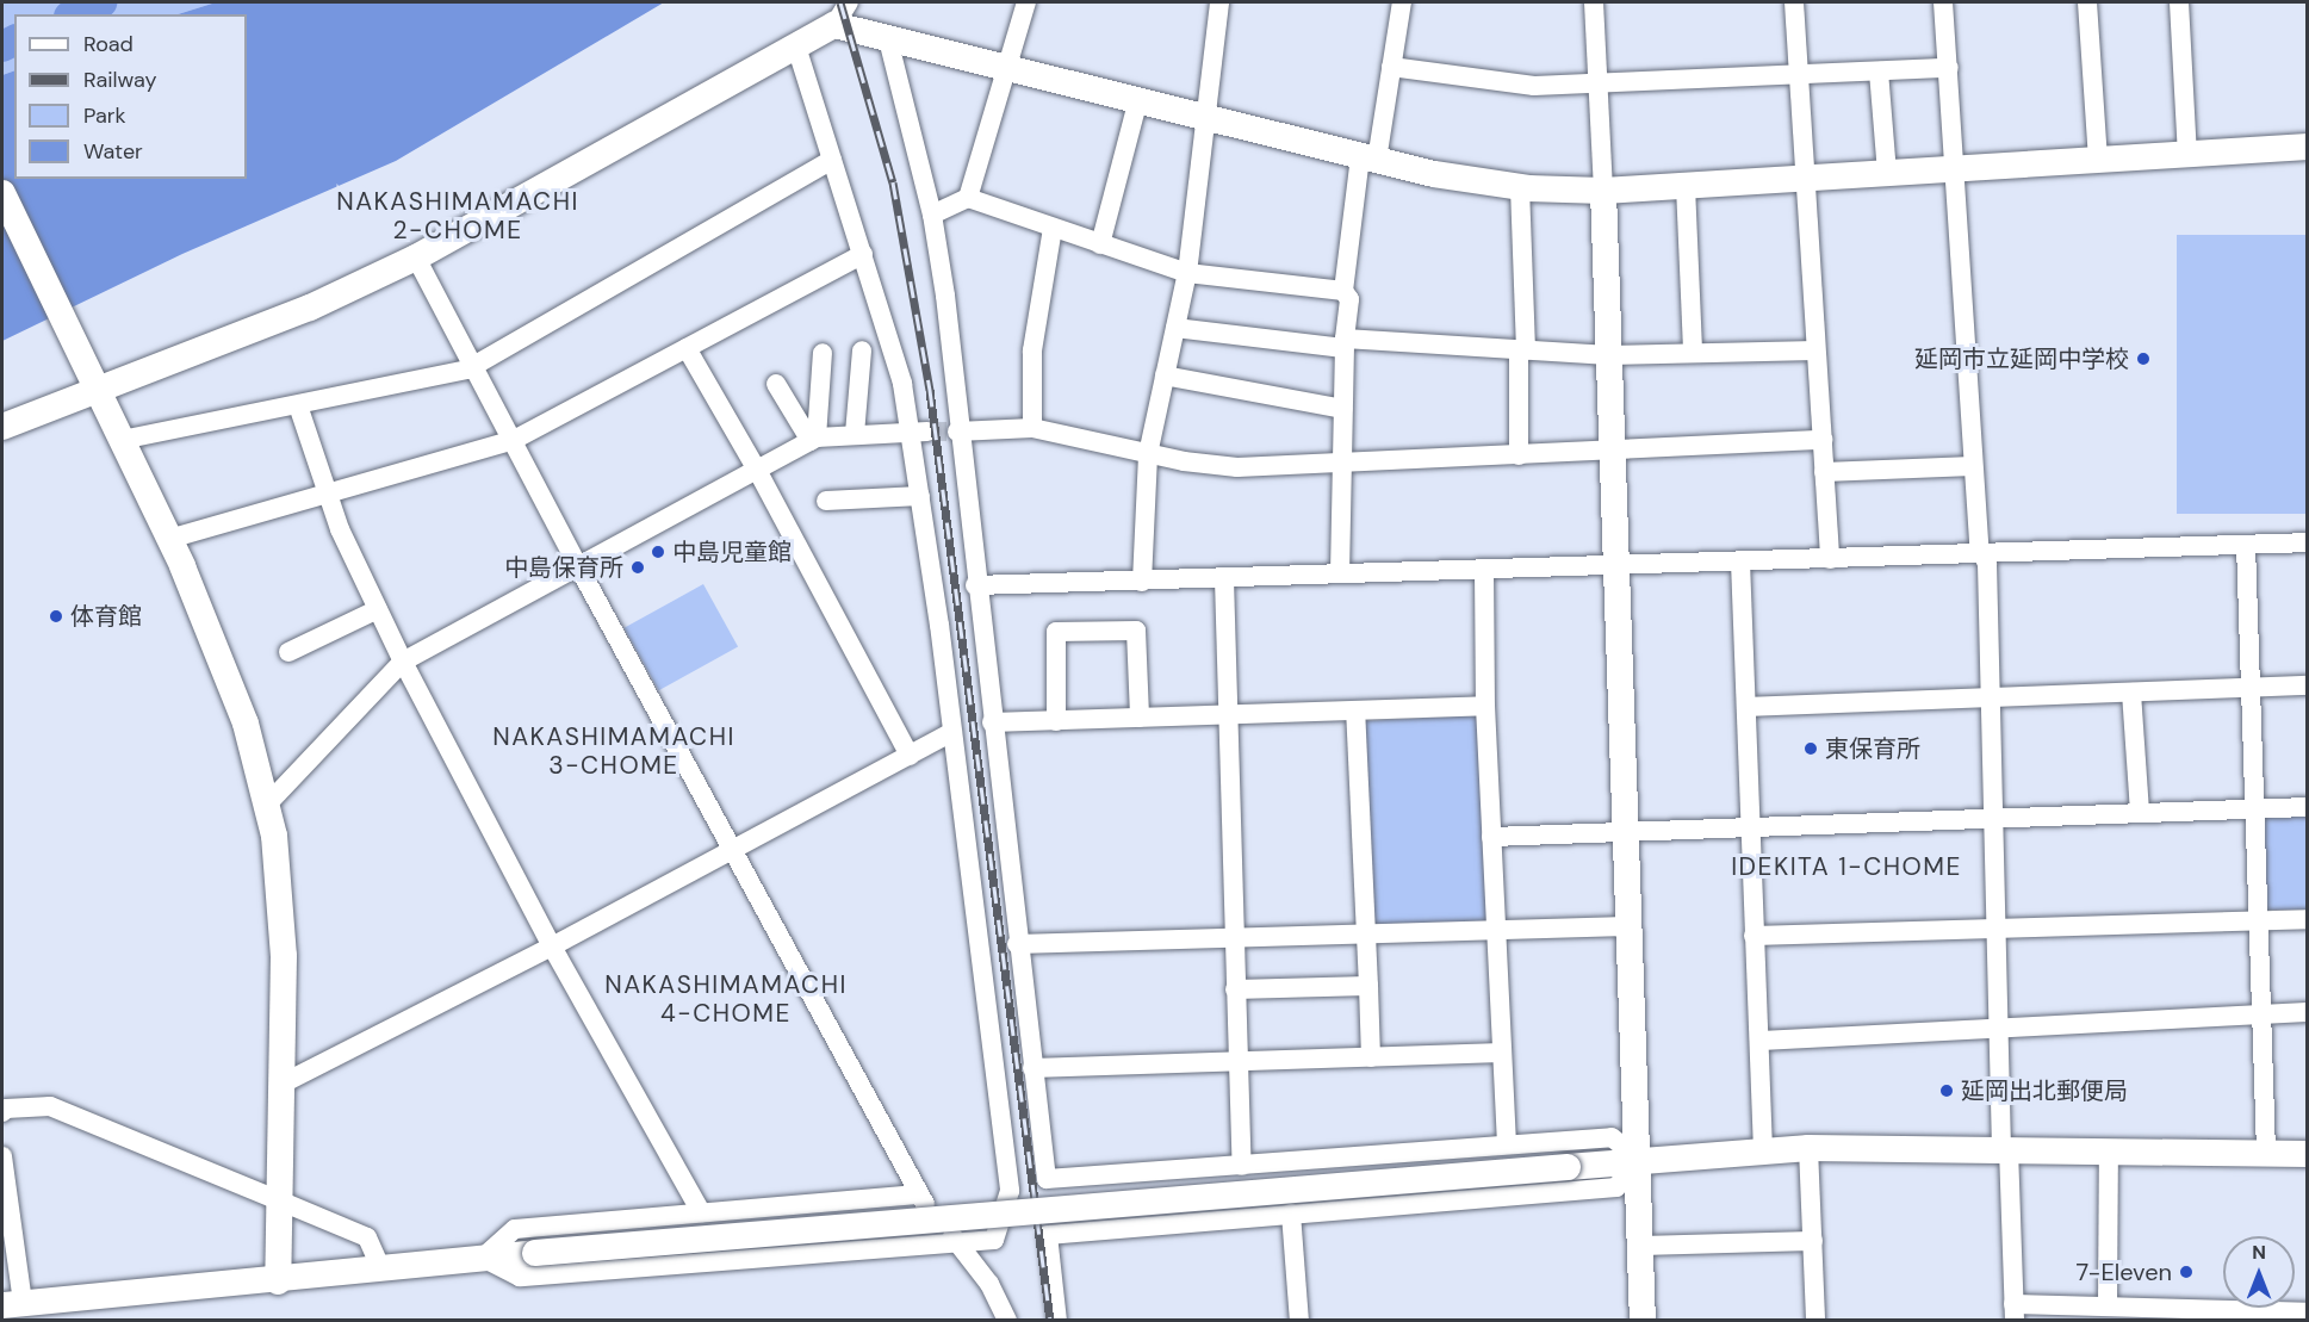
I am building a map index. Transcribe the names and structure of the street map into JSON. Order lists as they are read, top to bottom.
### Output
{
  "districts": [
    "NAKASHIMAMACHI 2-CHOME",
    "NAKASHIMAMACHI 3-CHOME",
    "IDEKITA 1-CHOME",
    "NAKASHIMAMACHI 4-CHOME"
  ],
  "places": [
    "延岡市立延岡中学校",
    "中島児童館",
    "中島保育所",
    "体育館",
    "東保育所",
    "延岡出北郵便局",
    "7-Eleven"
  ],
  "legend": [
    "Road",
    "Railway",
    "Park",
    "Water"
  ],
  "north": "top"
}
